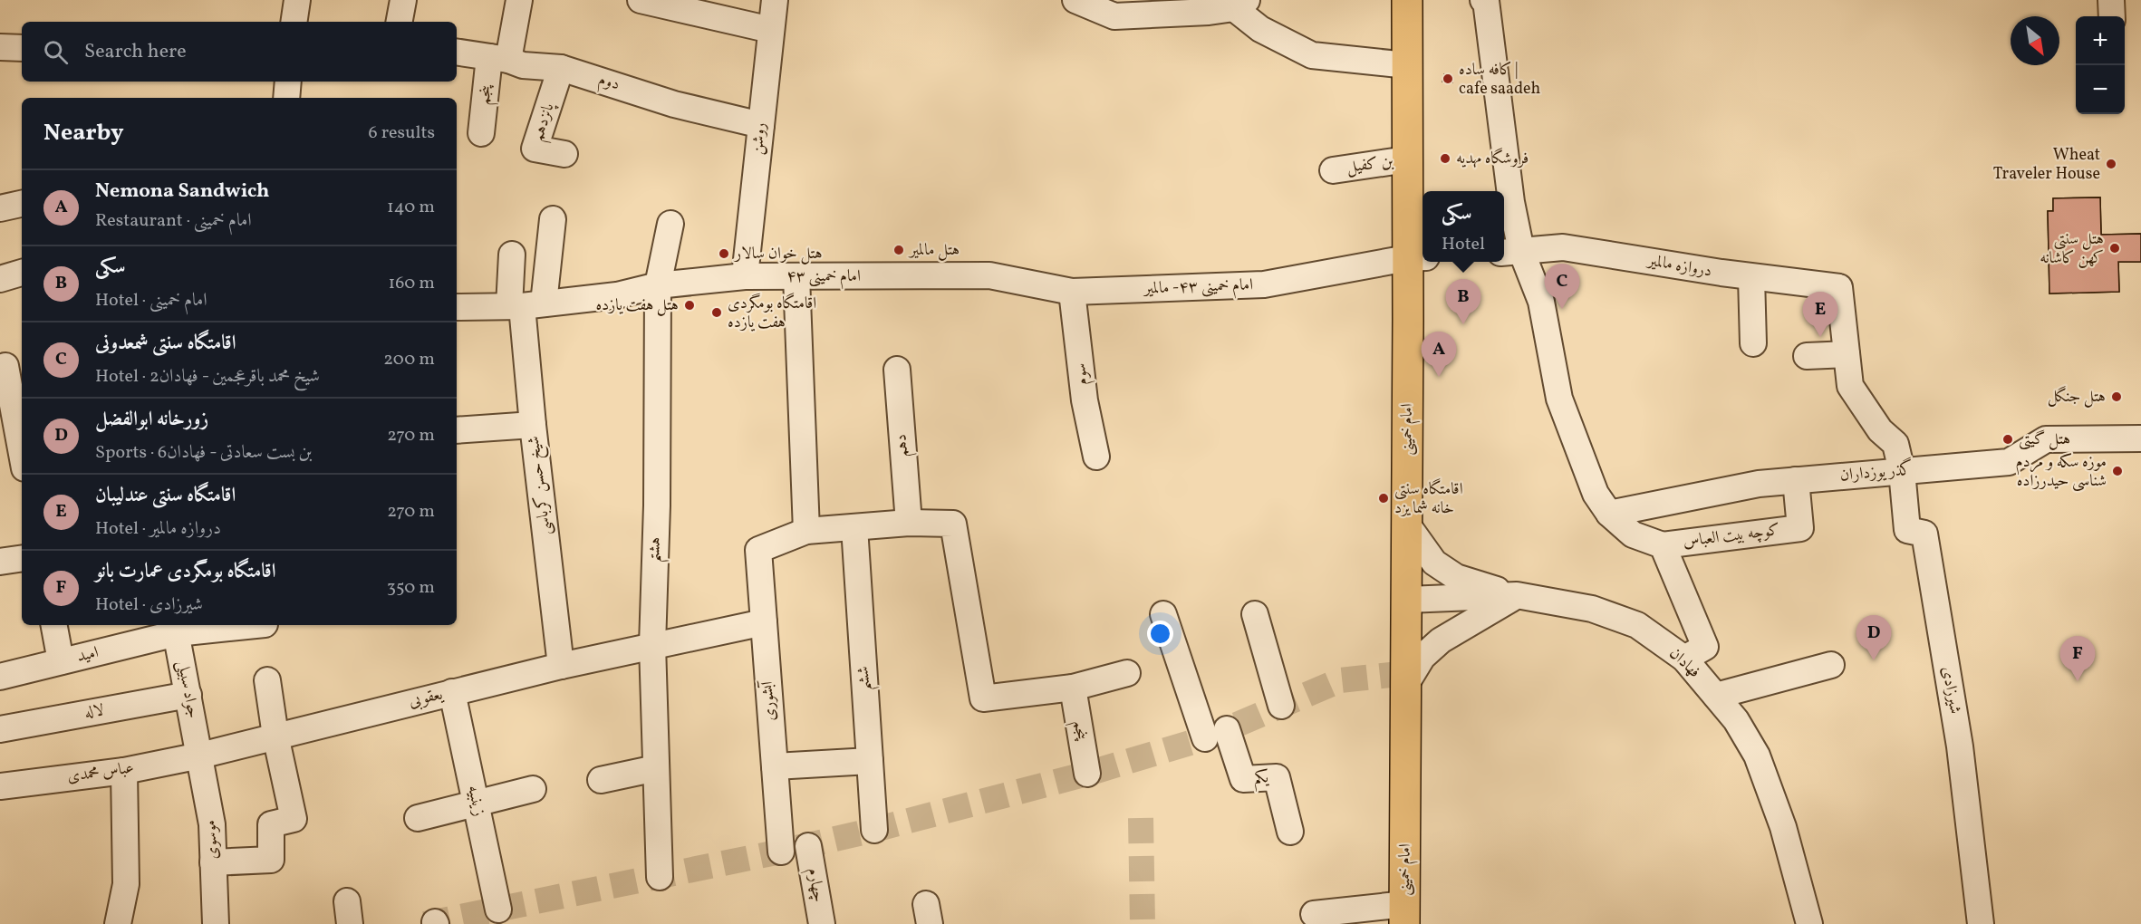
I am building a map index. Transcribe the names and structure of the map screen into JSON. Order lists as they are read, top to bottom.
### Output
{
  "streets": {
    "main road": ["امام خمینی"],
    "street": [
      "دوم",
      "پنجم",
      "پانزدهم",
      "روشن",
      "بن کفیل",
      "دروازه مالمیر",
      "امام خمینی ۴۳",
      "امام خمینی ۴۳- مالمیر",
      "سوم",
      "دهم",
      "گذر يوزداران",
      "شیخ حسن کرباسی",
      "کوچه بيت العباس",
      "هشتم",
      "امید",
      "فهادان",
      "ششم",
      "جواد سبیلی",
      "شیرزادی",
      "یعقوبی",
      "آبشوری",
      "لاله",
      "عباس محمدی",
      "یکم",
      "زینبیه",
      "موسوی",
      "چهارم"
    ]
  },
  "crossings": [
    ["دوم", "پنجم"],
    ["دوم", "پانزدهم"],
    ["دوم", "روشن"],
    ["روشن", "امام خمینی ۴۳"],
    ["بن کفیل", "امام خمینی"],
    ["امام خمینی ۴۳", "امام خمینی ۴۳- مالمیر"],
    ["امام خمینی ۴۳", "شیخ حسن کرباسی"],
    ["امام خمینی ۴۳", "هشتم"],
    ["امام خمینی ۴۳- مالمیر", "سوم"],
    ["امام خمینی ۴۳- مالمیر", "امام خمینی"],
    ["امام خمینی", "فهادان"],
    ["گذر يوزداران", "کوچه بيت العباس"],
    ["گذر يوزداران", "شیرزادی"],
    ["شیخ حسن کرباسی", "یعقوبی"],
    ["هشتم", "یعقوبی"],
    ["امید", "جواد سبیلی"],
    ["جواد سبیلی", "یعقوبی"],
    ["جواد سبیلی", "لاله"],
    ["جواد سبیلی", "عباس محمدی"],
    ["جواد سبیلی", "موسوی"],
    ["یعقوبی", "آبشوری"],
    ["یعقوبی", "عباس محمدی"],
    ["یعقوبی", "زینبیه"],
    ["یعقوبی", "موسوی"],
    ["عباس محمدی", "موسوی"]
  ],
  "places": [
    "کافه ساده | cafe saadeh",
    "فروشگاه مهدیه",
    "Wheat Traveler House",
    "هتل سنتی کهن کاشانه",
    "هتل مالمير",
    "هتل خوان سالار",
    "هتل هفت یازده",
    "اقامتگاه بومگردی هفت یازده",
    "هتل جنگل",
    "هتل گیتی",
    "موزه سکه و مردم شناسی حیدرزاده",
    "اقامتگاه سنتی خانه شما یزد"
  ],
  "north": "bottom right",
  "page": {
    "map_buttons": ["+", "−"],
    "search": "Search here",
    "heading": ["Nearby", "6 results"],
    "list": [
      {
        "mark": "A",
        "name": "Nemona Sandwich",
        "note": "Restaurant · امام خمینی",
        "value": "140 m"
      },
      {
        "mark": "B",
        "name": "سکی",
        "note": "Hotel · امام خمینی",
        "value": "160 m"
      },
      {
        "mark": "C",
        "name": "اقامتگاه سنتی شمعدونی",
        "note": "Hotel · شیخ محمد باقرعجمین - فهادان2",
        "value": "200 m"
      },
      {
        "mark": "D",
        "name": "زورخانه ابوالفضل",
        "note": "Sports · بن بست سعادتی - فهادان6",
        "value": "270 m"
      },
      {
        "mark": "E",
        "name": "اقامتگاه سنتی عندلیبان",
        "note": "Hotel · دروازه مالمیر",
        "value": "270 m"
      },
      {
        "mark": "F",
        "name": "اقامتگاه بومگردی عمارت بانو",
        "note": "Hotel · شیرزادی",
        "value": "350 m"
      }
    ],
    "popup": ["سکی", "Hotel"],
    "pins": [
      "C",
      "B",
      "E",
      "A",
      "D",
      "F"
    ]
  }
}
